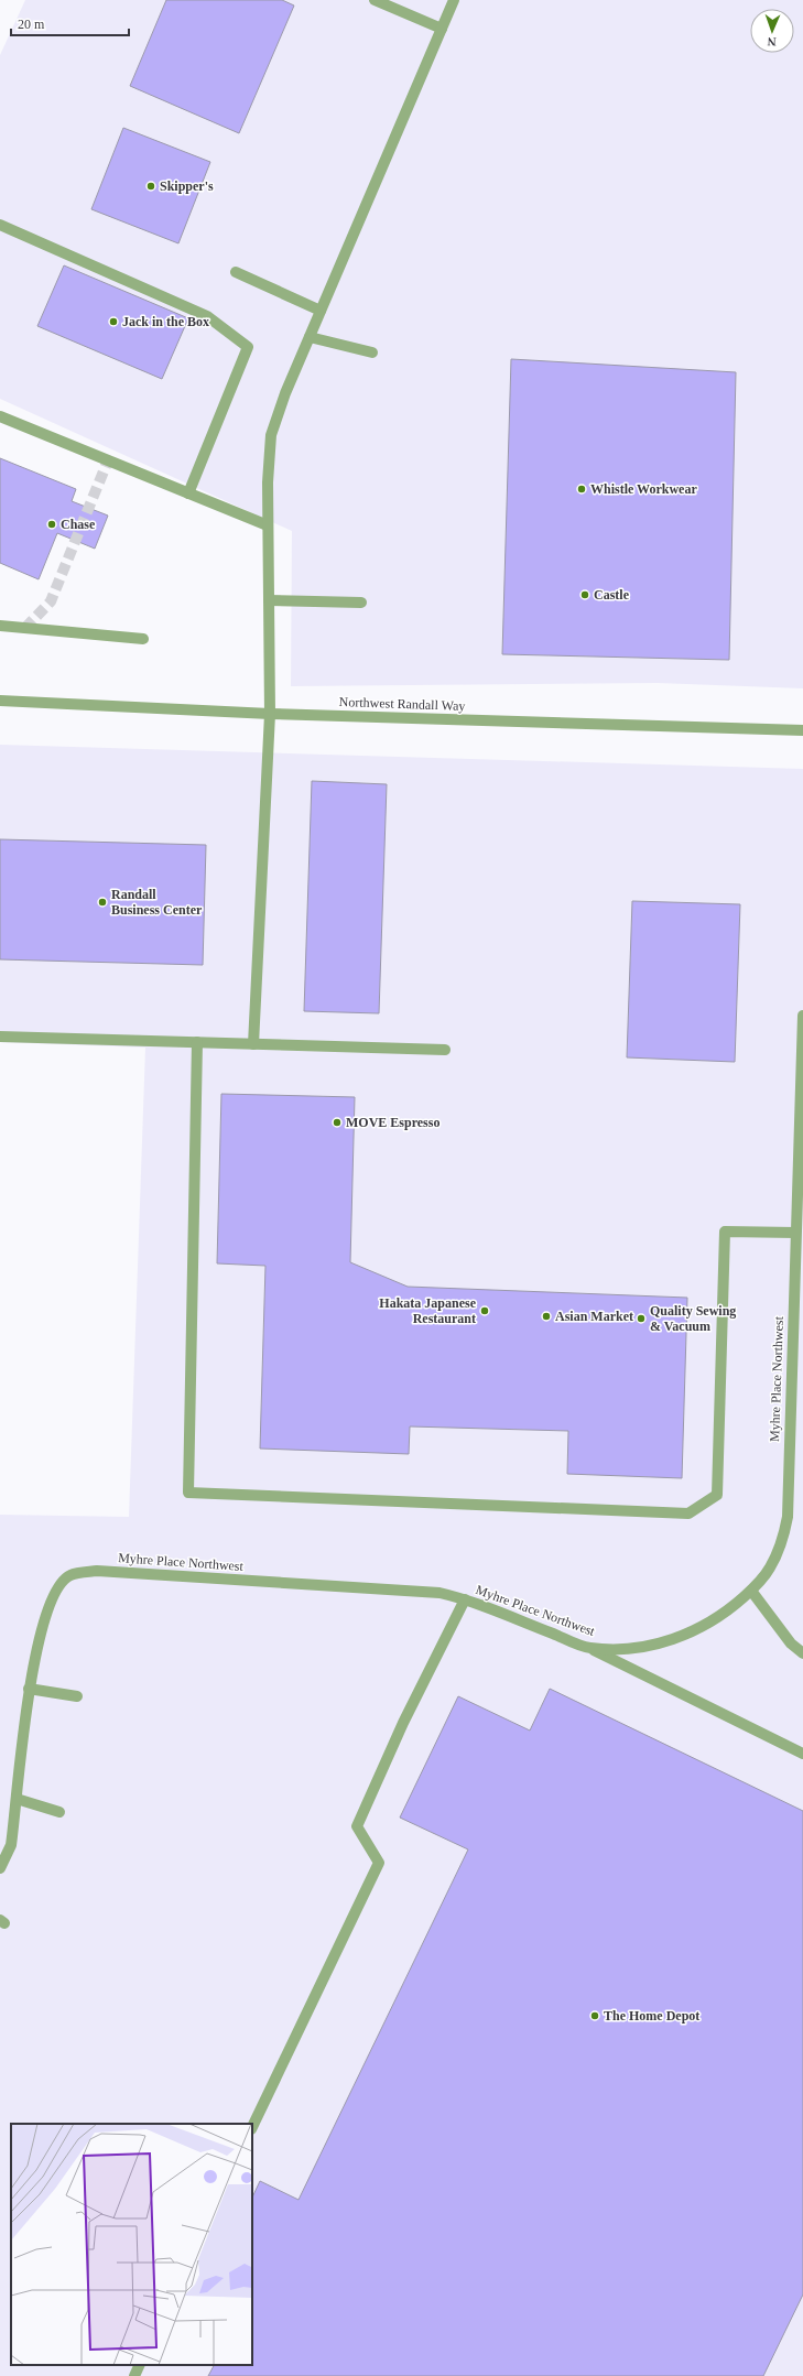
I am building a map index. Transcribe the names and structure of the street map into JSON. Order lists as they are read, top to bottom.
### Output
{
  "streets": {
    "street": ["Northwest Randall Way", "Myhre Place Northwest"]
  },
  "places": [
    "Skipper's",
    "Jack in the Box",
    "Whistle Workwear",
    "Chase",
    "Castle",
    "Randall Business Center",
    "MOVE Espresso",
    "Hakata Japanese Restaurant",
    "Asian Market",
    "Quality Sewing & Vacuum",
    "The Home Depot"
  ],
  "scale_bar": "20 m",
  "north": "bottom"
}
